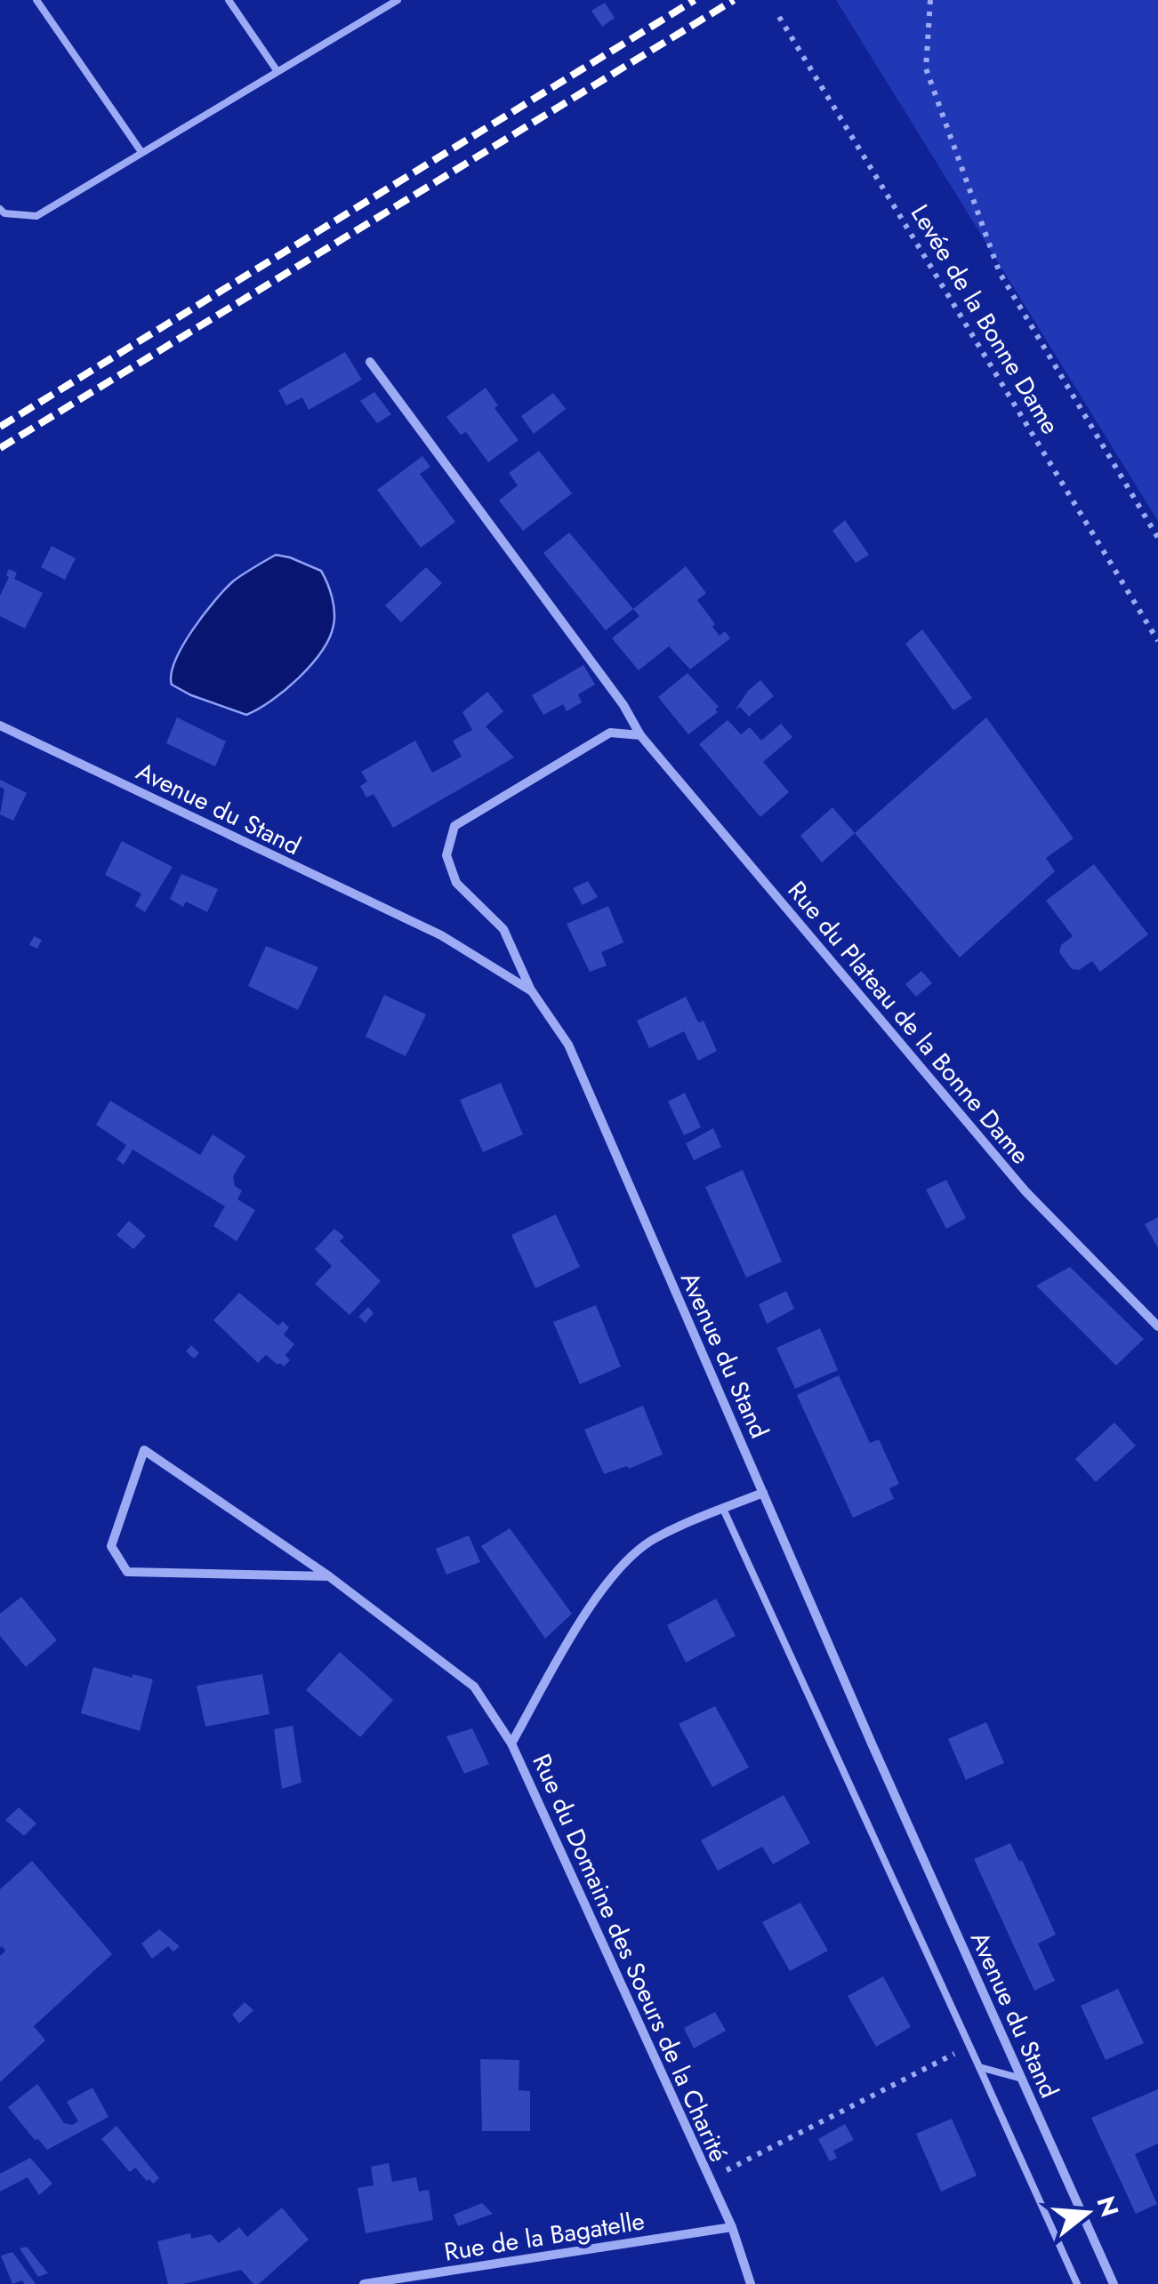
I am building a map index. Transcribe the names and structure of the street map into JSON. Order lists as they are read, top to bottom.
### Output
{
  "streets": {
    "street": [
      "Avenue du Stand",
      "Rue du Plateau de la Bonne Dame",
      "Rue du Domaine des Soeurs de la Charité",
      "Rue de la Bagatelle"
    ],
    "path": ["Levée de la Bonne Dame"]
  },
  "crossings": [
    ["Avenue du Stand", "Rue du Domaine des Soeurs de la Charité"],
    ["Rue du Domaine des Soeurs de la Charité", "Rue de la Bagatelle"]
  ],
  "north": "right"
}
